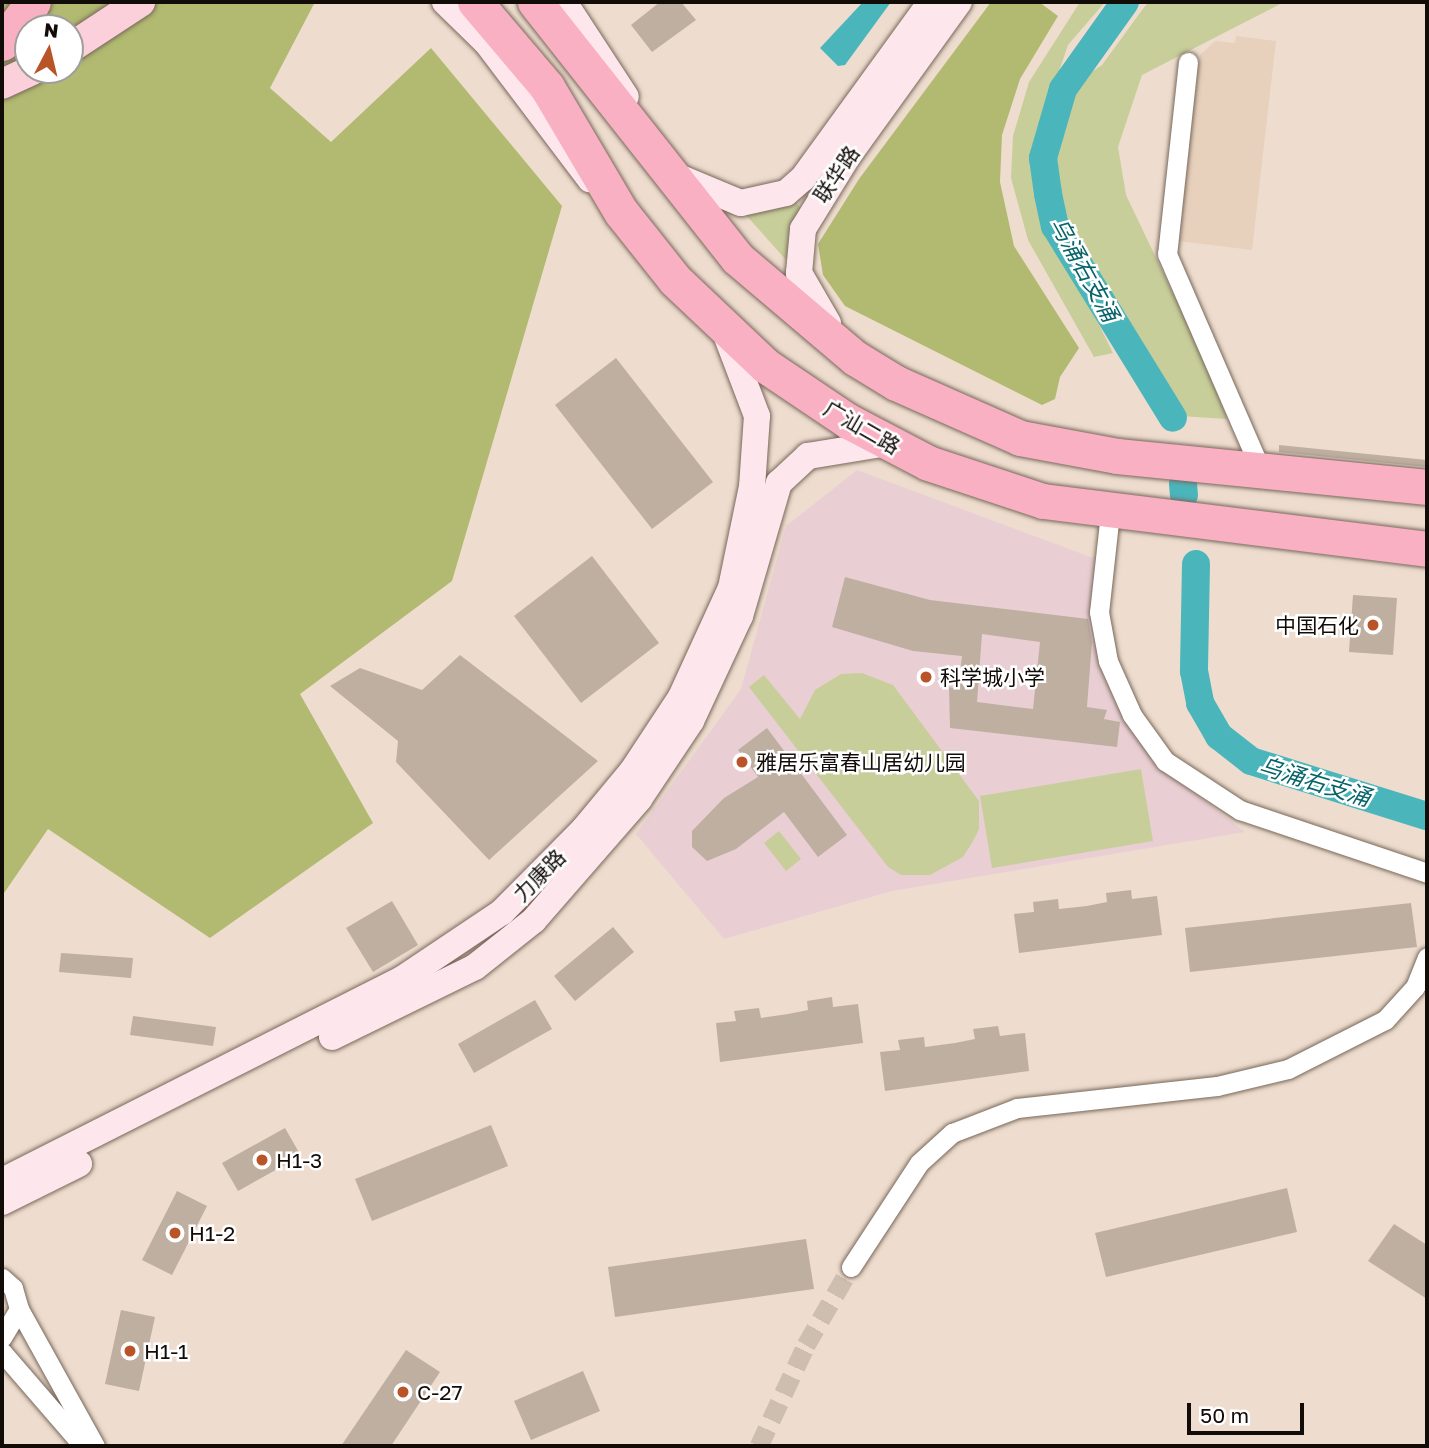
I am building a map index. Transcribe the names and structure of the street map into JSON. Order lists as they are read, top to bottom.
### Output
{
  "streets": {
    "highway": ["广汕二路"],
    "street": ["联华路", "力康路"]
  },
  "crossings": [
    ["广汕二路", "力康路"]
  ],
  "water": ["乌涌右支涌"],
  "places": [
    "中国石化",
    "科学城小学",
    "雅居乐富春山居幼儿园",
    "H1-3",
    "H1-2",
    "H1-1",
    "C-27"
  ],
  "scale_bar": "50 m",
  "north": "top"
}
